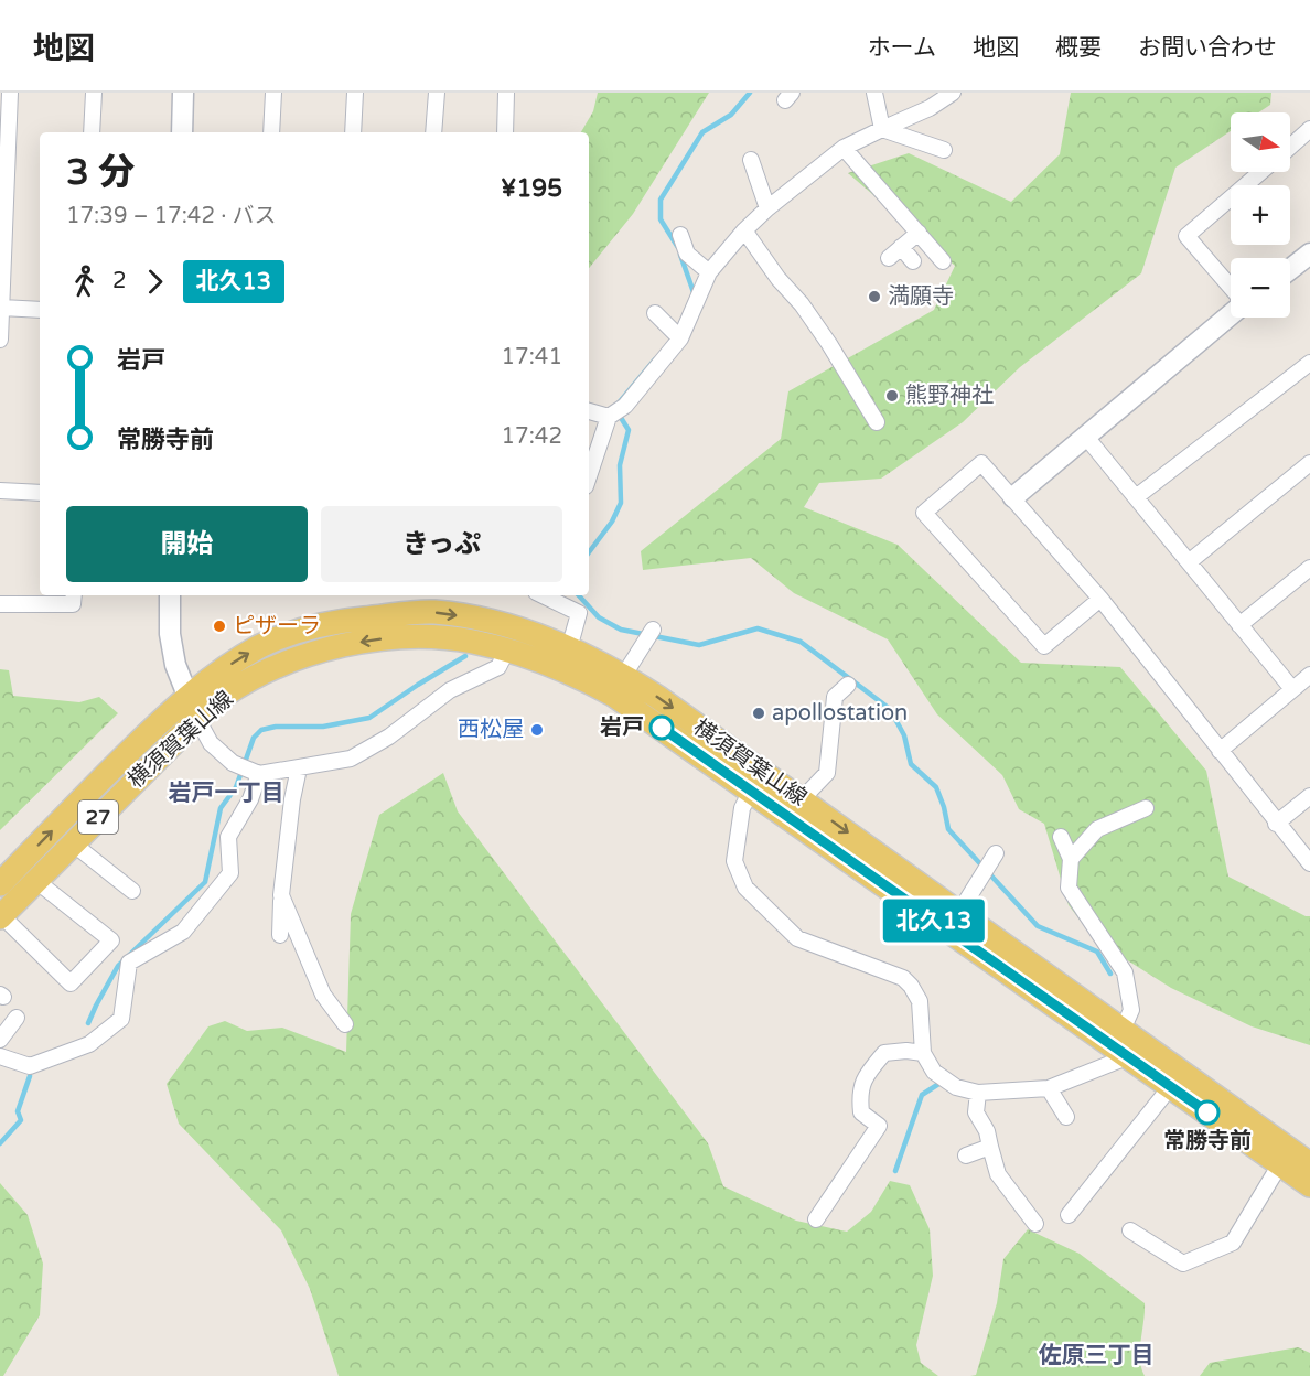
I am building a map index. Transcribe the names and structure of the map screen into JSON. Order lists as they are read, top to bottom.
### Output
{
  "streets": {
    "main road": ["横須賀葉山線", "27"]
  },
  "districts": ["岩戸一丁目", "佐原三丁目"],
  "places": [
    "満願寺",
    "熊野神社",
    "ピザーラ",
    "apollostation",
    "岩戸",
    "西松屋",
    "常勝寺前"
  ],
  "lines": ["bus line 北久13"],
  "north": "right",
  "page": {
    "header": "地図",
    "nav": [
      "ホーム",
      "地図",
      "概要",
      "お問い合わせ"
    ],
    "on_map": "北久13",
    "map_buttons": ["+", "−"],
    "heading": ["3 分", "17:39 – 17:42 · バス", "¥195"],
    "legs": ["2", "北久13"],
    "list": [
      {
        "name": "岩戸",
        "value": "17:41"
      },
      {
        "name": "常勝寺前",
        "value": "17:42"
      }
    ],
    "buttons": ["開始", "きっぷ"]
  }
}
